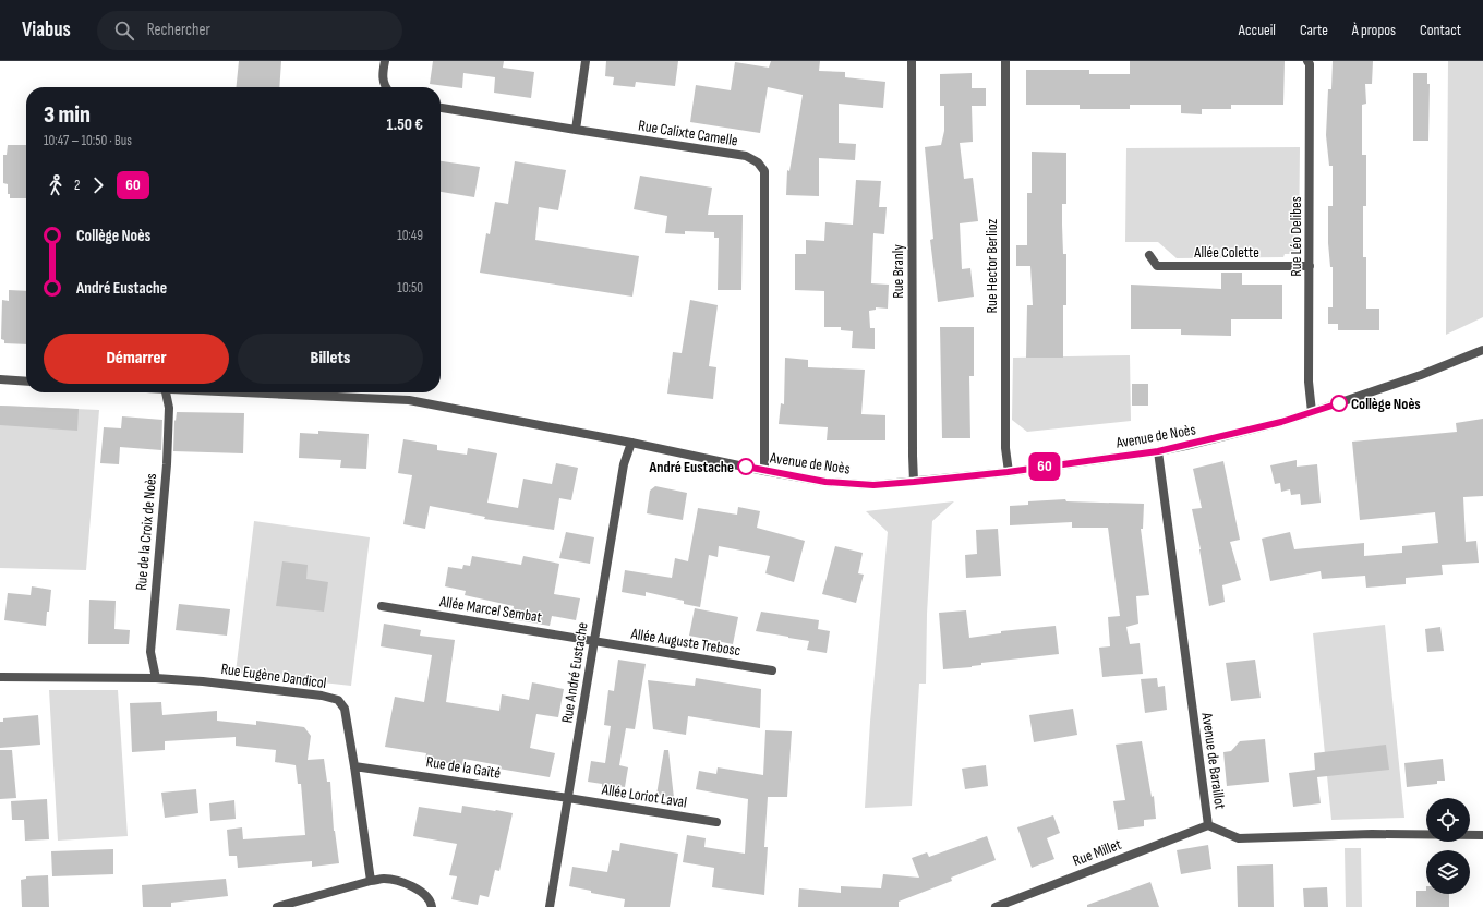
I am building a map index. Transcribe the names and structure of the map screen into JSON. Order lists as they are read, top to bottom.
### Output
{
  "streets": {
    "street": [
      "Rue Calixte Camelle",
      "Rue Léo Delibes",
      "Allée Colette",
      "Rue Hector Berlioz",
      "Rue Branly",
      "Avenue de Noès",
      "Rue de la Croix de Noès",
      "Allée Marcel Sembat",
      "Allée Auguste Trebosc",
      "Rue André Eustache",
      "Rue Eugène Dandicol",
      "Avenue de Baraillot",
      "Rue de la Gaîté",
      "Allée Loriot Laval",
      "Rue Millet"
    ]
  },
  "crossings": [
    ["Rue Calixte Camelle", "Avenue de Noès"],
    ["Rue Léo Delibes", "Allée Colette"],
    ["Rue Léo Delibes", "Avenue de Noès"],
    ["Rue Hector Berlioz", "Avenue de Noès"],
    ["Rue Branly", "Avenue de Noès"],
    ["Avenue de Noès", "Rue André Eustache"],
    ["Avenue de Noès", "Avenue de Baraillot"],
    ["Rue de la Croix de Noès", "Rue Eugène Dandicol"],
    ["Allée Marcel Sembat", "Allée Auguste Trebosc"],
    ["Allée Marcel Sembat", "Rue André Eustache"],
    ["Allée Auguste Trebosc", "Rue André Eustache"],
    ["Rue André Eustache", "Rue de la Gaîté"],
    ["Rue André Eustache", "Allée Loriot Laval"],
    ["Rue Eugène Dandicol", "Rue de la Gaîté"],
    ["Avenue de Baraillot", "Rue Millet"],
    ["Rue de la Gaîté", "Allée Loriot Laval"]
  ],
  "places": ["Collège Noès", "André Eustache"],
  "lines": ["bus line 60"],
  "page": {
    "header": "Viabus",
    "search": "Rechercher",
    "nav": [
      "Accueil",
      "Carte",
      "À propos",
      "Contact"
    ],
    "on_map": "60",
    "heading": ["3 min", "10:47 – 10:50 · Bus", "1.50 €"],
    "legs": ["2", "60"],
    "list": [
      {
        "name": "Collège Noès",
        "value": "10:49"
      },
      {
        "name": "André Eustache",
        "value": "10:50"
      }
    ],
    "buttons": ["Démarrer", "Billets"]
  }
}
